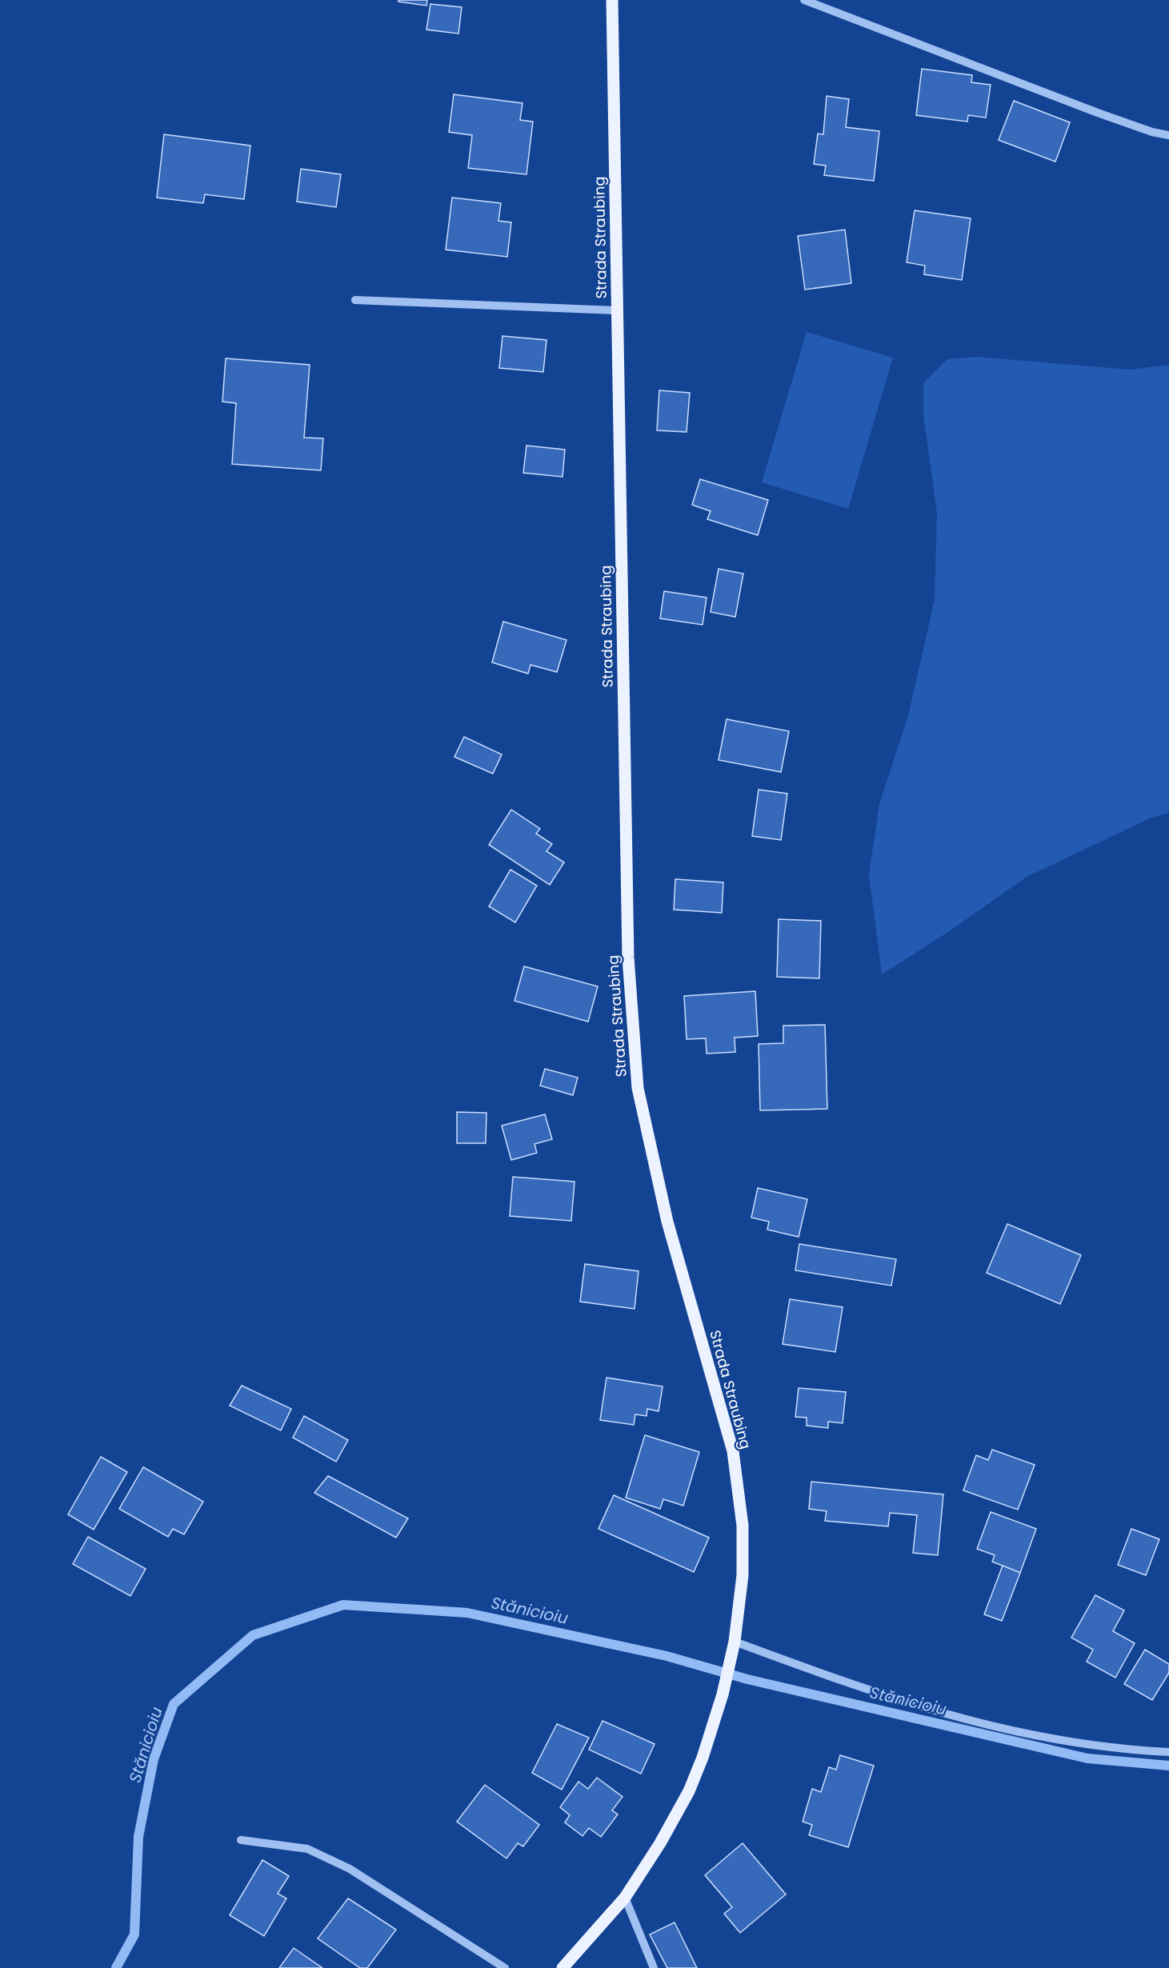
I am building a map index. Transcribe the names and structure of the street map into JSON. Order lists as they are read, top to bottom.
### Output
{
  "streets": {
    "main road": ["Strada Straubing"]
  },
  "water": ["Stănicioiu"]
}
